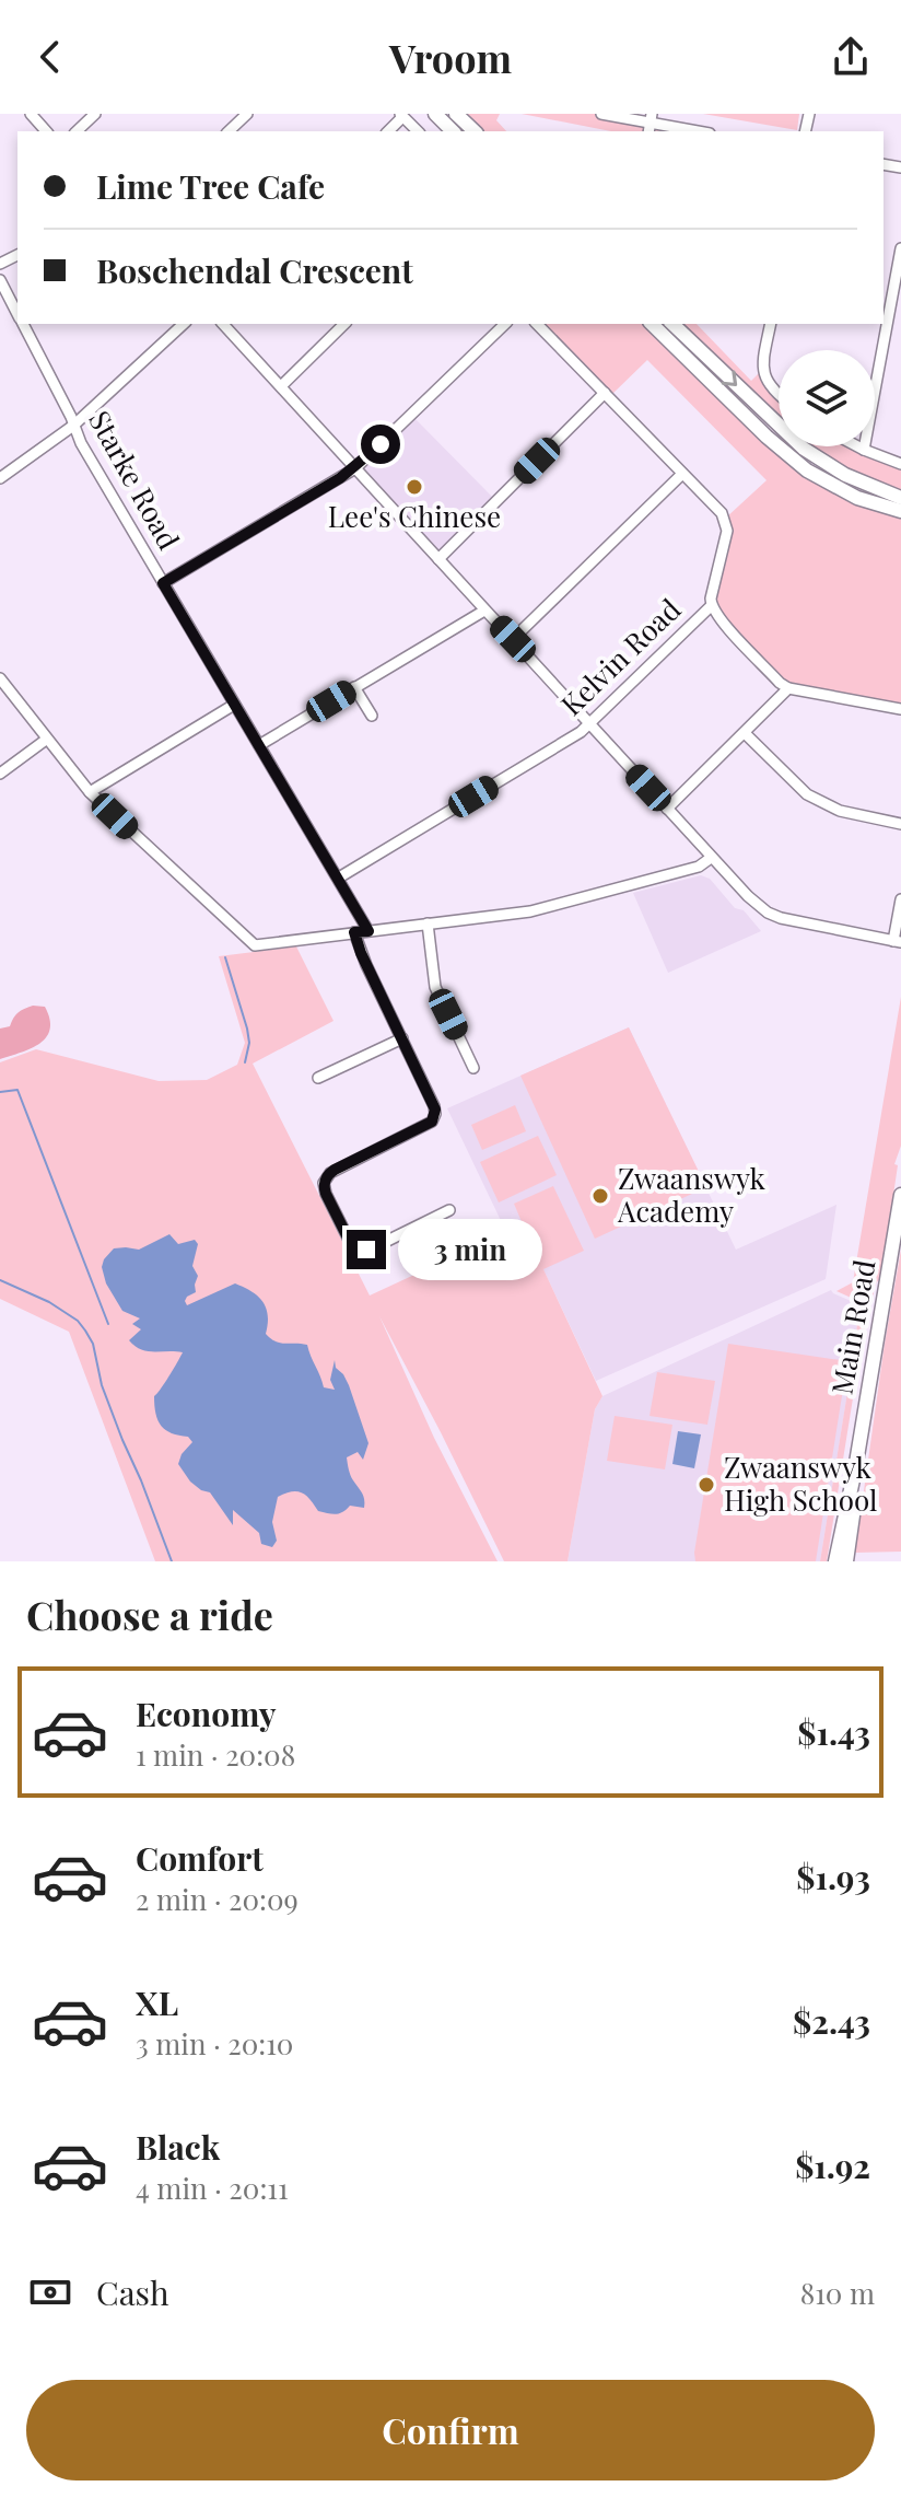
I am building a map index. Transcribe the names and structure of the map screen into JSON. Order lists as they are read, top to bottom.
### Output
{
  "streets": {
    "main road": ["Main Road"],
    "street": ["Starke Road", "Kelvin Road"]
  },
  "crossings": [
    ["Starke Road", "Kelvin Road"]
  ],
  "places": ["Lee's Chinese", "Zwaanswyk Academy", "Zwaanswyk High School"],
  "page": {
    "header": "Vroom",
    "banner": ["Lime Tree Cafe", "Boschendal Crescent"],
    "bubble": "3 min",
    "heading": "Choose a ride",
    "list": [
      {
        "name": "Economy",
        "note": "1 min · 20:08",
        "value": "$1.43"
      },
      {
        "name": "Comfort",
        "note": "2 min · 20:09",
        "value": "$1.93"
      },
      {
        "name": "XL",
        "note": "3 min · 20:10",
        "value": "$2.43"
      },
      {
        "name": "Black",
        "note": "4 min · 20:11",
        "value": "$1.92"
      }
    ],
    "pay": ["Cash", "810 m"],
    "buttons": "Confirm"
  }
}
